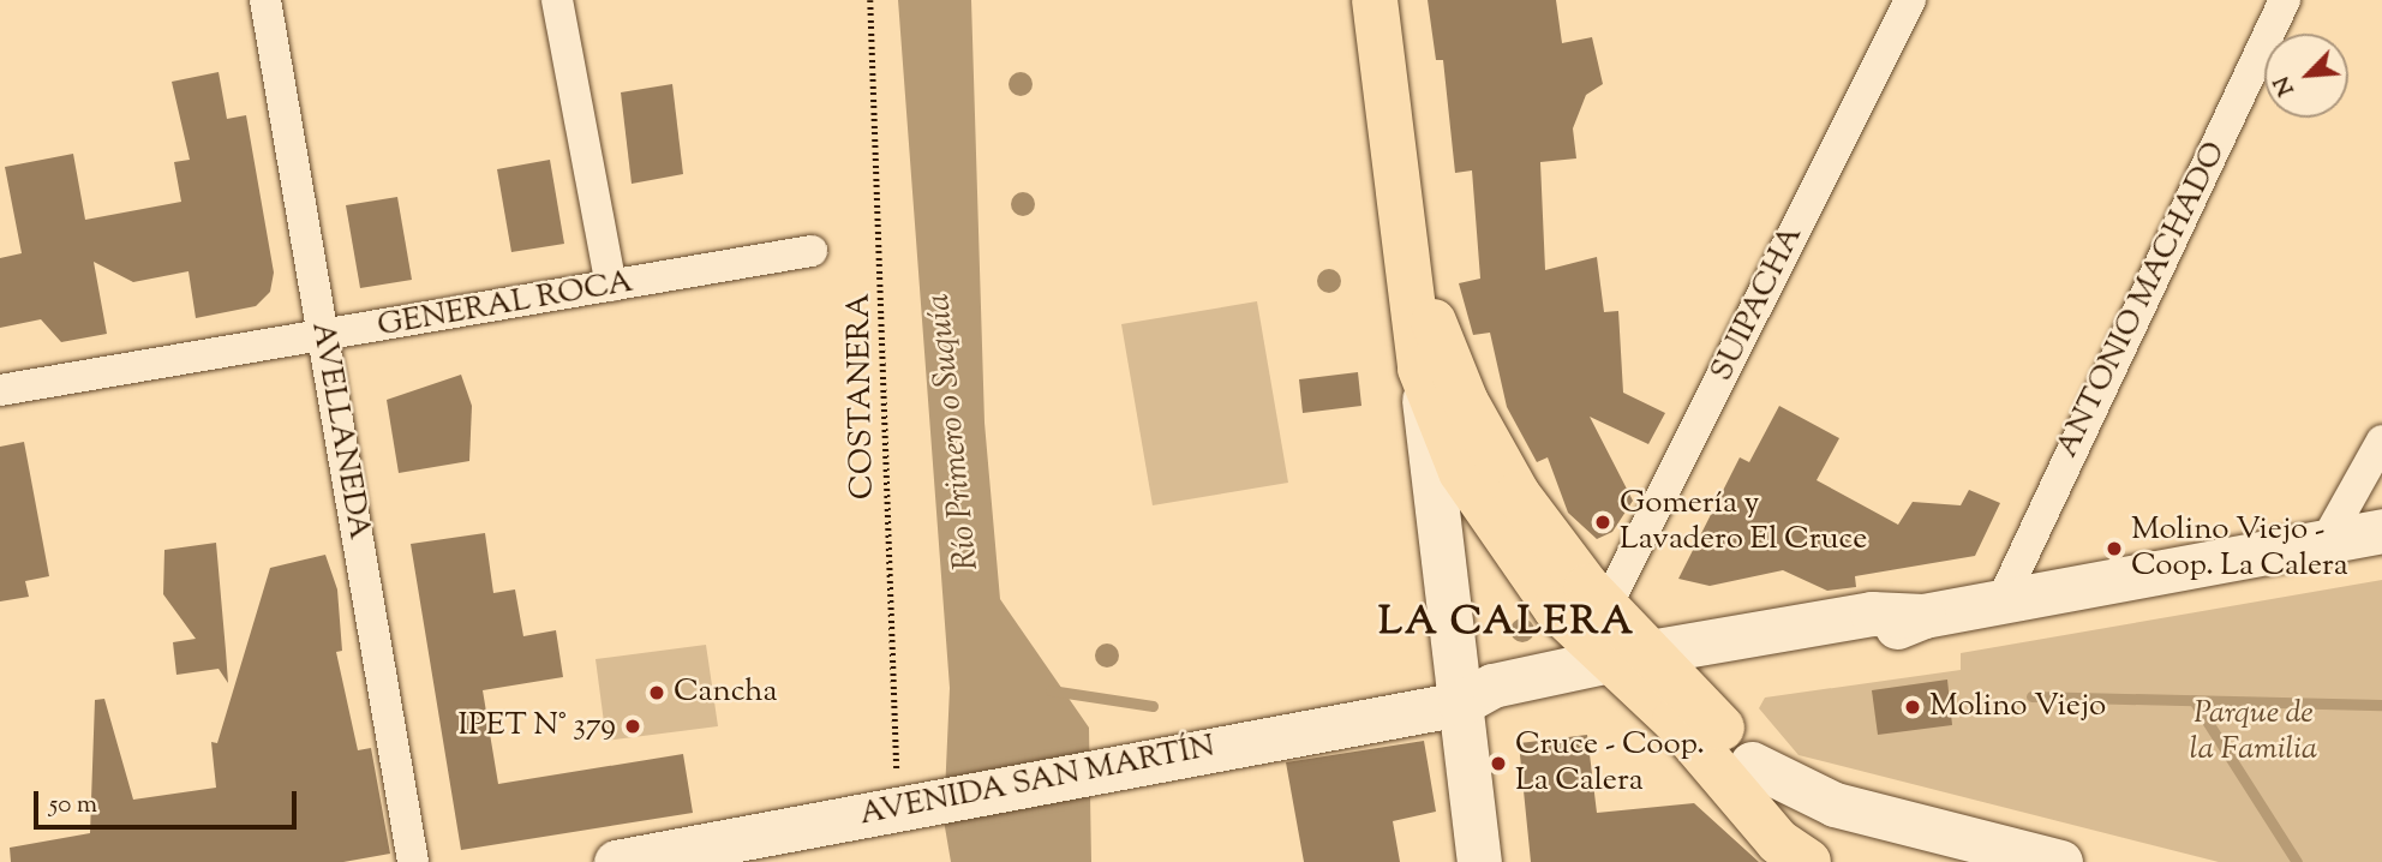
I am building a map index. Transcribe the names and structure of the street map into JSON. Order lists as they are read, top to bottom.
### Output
{
  "streets": {
    "street": [
      "ANTONIO MACHADO",
      "SUIPACHA",
      "GENERAL ROCA",
      "AVELLANEDA",
      "AVENIDA SAN MARTÍN"
    ],
    "path": ["COSTANERA"]
  },
  "crossings": [
    ["GENERAL ROCA", "AVELLANEDA"],
    ["COSTANERA", "AVENIDA SAN MARTÍN"]
  ],
  "districts": ["LA CALERA"],
  "water": ["Río Primero o Suquía"],
  "parks": ["Parque de la Familia"],
  "places": [
    "Gomería y Lavadero El Cruce",
    "Molino Viejo - Coop. La Calera",
    "Cancha",
    "Molino Viejo",
    "IPET N° 379",
    "Cruce - Coop. La Calera"
  ],
  "scale_bar": "50 m",
  "north": "bottom left"
}
